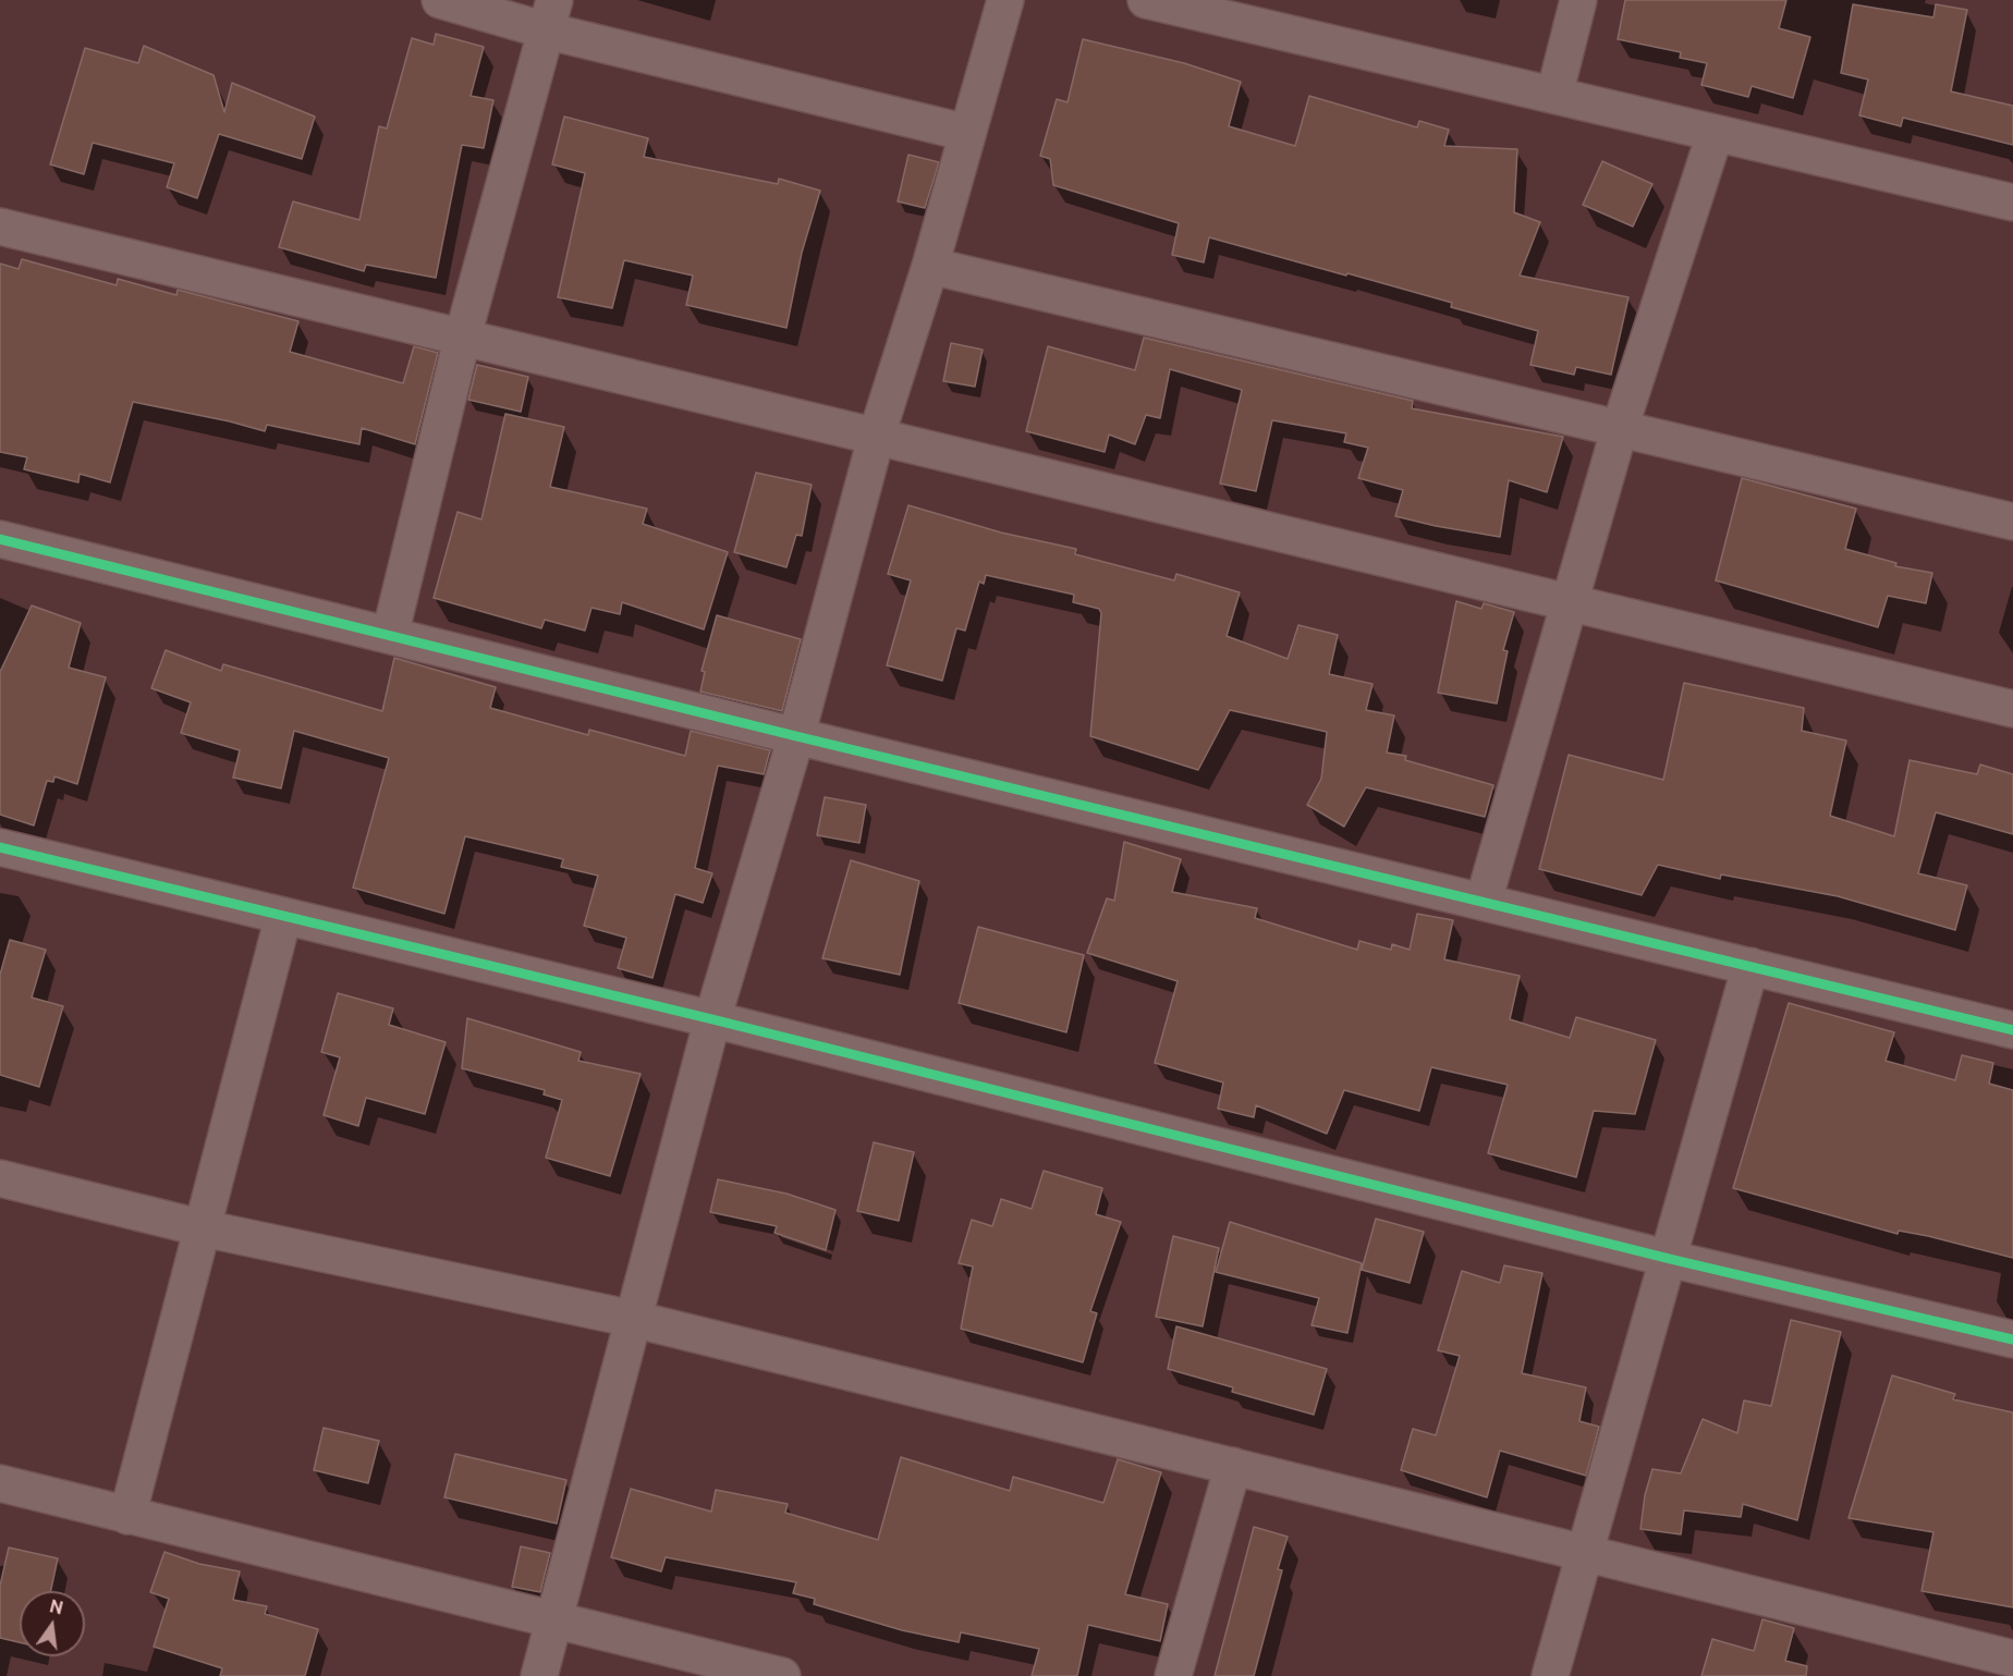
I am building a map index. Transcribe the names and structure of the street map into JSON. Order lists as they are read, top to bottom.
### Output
{
  "north": "top"
}
